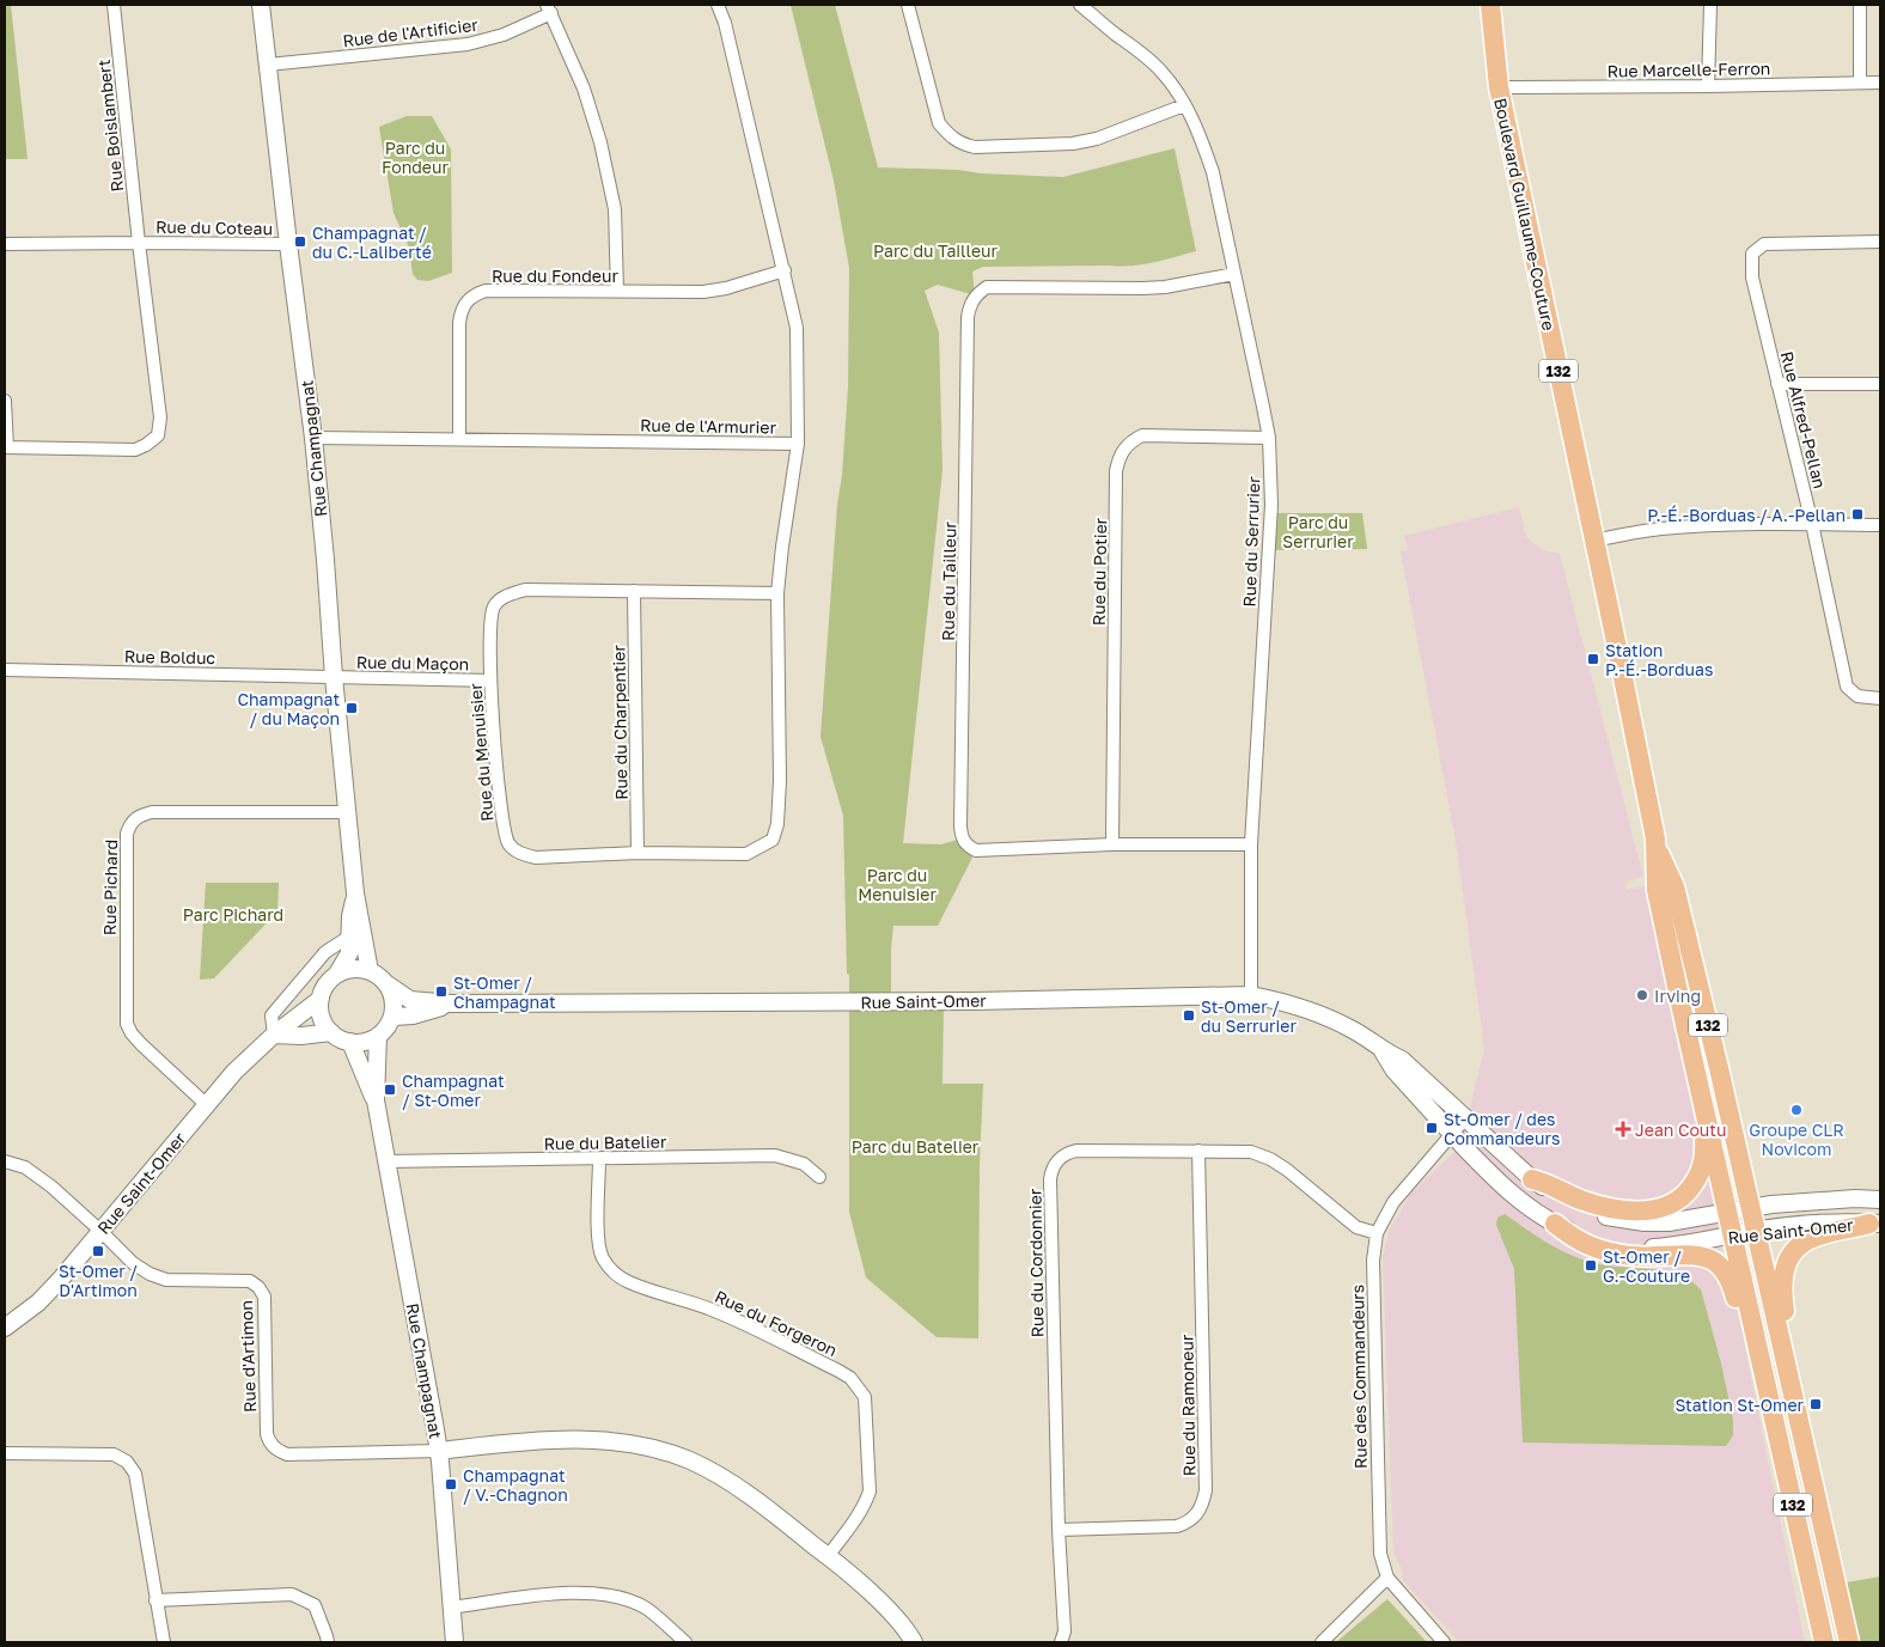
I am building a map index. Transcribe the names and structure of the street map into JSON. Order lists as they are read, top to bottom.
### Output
{
  "streets": {
    "main road": ["Boulevard Guillaume-Couture", "132"],
    "street": [
      "Rue de l'Artificier",
      "Rue Marcelle-Ferron",
      "Rue Boislambert",
      "Rue du Coteau",
      "Rue du Fondeur",
      "Rue Alfred-Pellan",
      "Rue de l'Armurier",
      "Rue Champagnat",
      "Rue du Serrurier",
      "Rue du Potier",
      "Rue du Tailleur",
      "Rue Bolduc",
      "Rue du Maçon",
      "Rue du Charpentier",
      "Rue du Menuisier",
      "Rue Pichard",
      "Rue Saint-Omer",
      "Rue du Batelier",
      "Rue du Cordonnier",
      "Rue du Forgeron",
      "Rue d'Artimon",
      "Rue des Commandeurs",
      "Rue du Ramoneur"
    ]
  },
  "crossings": [
    ["Rue de l'Artificier", "Rue Champagnat"],
    ["Rue Marcelle-Ferron", "Boulevard Guillaume-Couture"],
    ["Rue Boislambert", "Rue du Coteau"],
    ["Boulevard Guillaume-Couture", "Rue Saint-Omer"],
    ["Rue du Coteau", "Rue Champagnat"],
    ["Rue du Fondeur", "Rue de l'Armurier"],
    ["Rue de l'Armurier", "Rue Champagnat"],
    ["Rue de l'Armurier", "Rue du Menuisier"],
    ["Rue Champagnat", "Rue Bolduc"],
    ["Rue Champagnat", "Rue du Maçon"],
    ["Rue Champagnat", "Rue Pichard"],
    ["Rue Champagnat", "Rue Saint-Omer"],
    ["Rue Champagnat", "Rue du Batelier"],
    ["Rue Champagnat", "Rue d'Artimon"],
    ["Rue du Serrurier", "Rue du Potier"],
    ["Rue du Serrurier", "Rue du Tailleur"],
    ["Rue du Serrurier", "Rue Saint-Omer"],
    ["Rue du Potier", "Rue du Tailleur"],
    ["Rue Bolduc", "Rue du Maçon"],
    ["Rue du Maçon", "Rue du Menuisier"],
    ["Rue du Charpentier", "Rue du Menuisier"],
    ["Rue Pichard", "Rue Saint-Omer"],
    ["Rue Saint-Omer", "Rue d'Artimon"],
    ["Rue Saint-Omer", "Rue des Commandeurs"],
    ["Rue du Batelier", "Rue du Forgeron"],
    ["Rue du Cordonnier", "Rue des Commandeurs"],
    ["Rue du Cordonnier", "Rue du Ramoneur"]
  ],
  "parks": [
    "Parc du Fondeur",
    "Parc du Tailleur",
    "Parc du Serrurier",
    "Parc du Menuisier",
    "Parc Pichard",
    "Parc du Batelier"
  ],
  "places": {
    "transit": [
      "Champagnat / du C.-Laliberté",
      "P.-É.-Borduas / A.-Pellan",
      "Station P.-É.-Borduas",
      "Champagnat / du Maçon",
      "St-Omer / Champagnat",
      "St-Omer / du Serrurier",
      "Champagnat / St-Omer",
      "St-Omer / des Commandeurs",
      "St-Omer / D'Artimon",
      "St-Omer / G.-Couture",
      "Station St-Omer",
      "Champagnat / V.-Chagnon"
    ],
    "other": ["Irving", "Groupe CLR Novicom"],
    "health": ["Jean Coutu"]
  }
}
